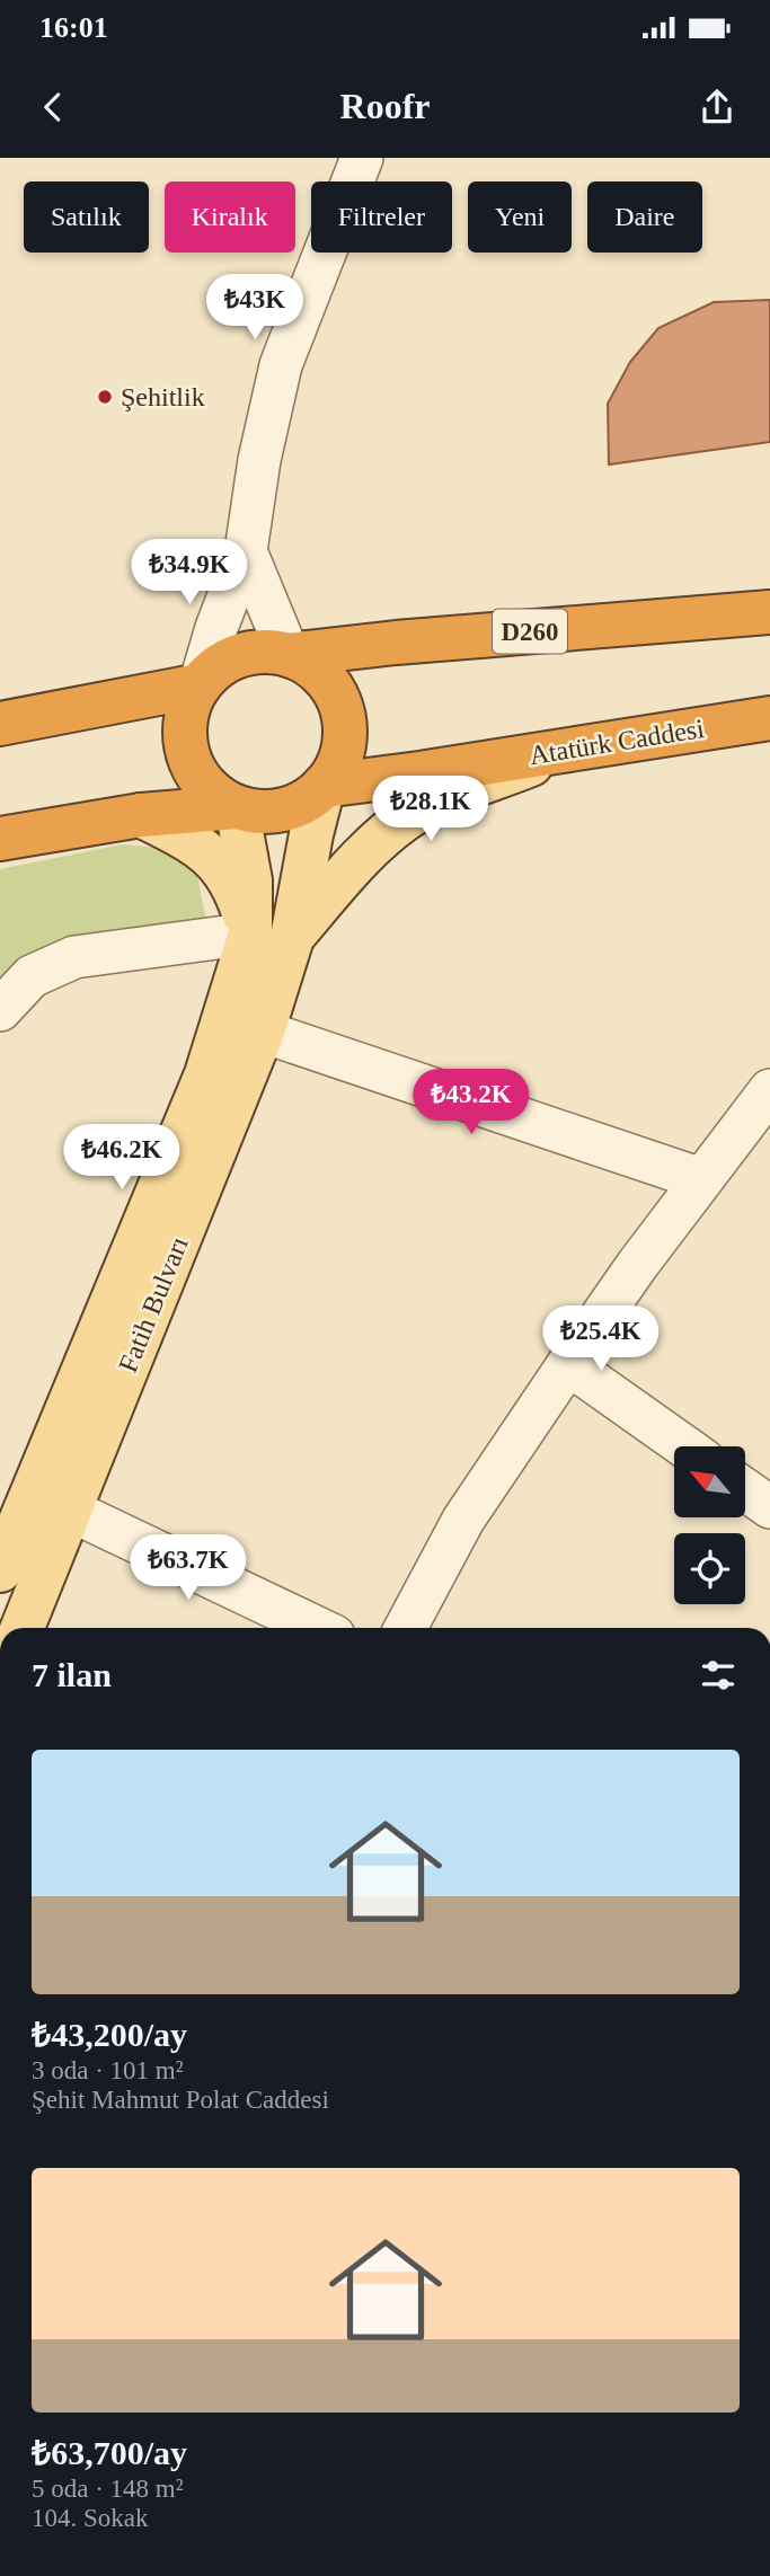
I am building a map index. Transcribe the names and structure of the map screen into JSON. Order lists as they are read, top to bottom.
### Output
{
  "streets": {
    "highway": ["D260", "Atatürk Caddesi"],
    "main road": ["Fatih Bulvarı"]
  },
  "crossings": [
    ["D260", "Atatürk Caddesi"],
    ["D260", "Fatih Bulvarı"],
    ["Atatürk Caddesi", "Fatih Bulvarı"]
  ],
  "places": ["Şehitlik"],
  "north": "top left",
  "page": {
    "status": "16:01",
    "header": "Roofr",
    "chip": [
      "Satılık",
      "Kiralık",
      "Filtreler",
      "Yeni",
      "Daire"
    ],
    "price": [
      "₺43K",
      "₺34.9K",
      "₺28.1K",
      "₺43.2K",
      "₺46.2K",
      "₺25.4K",
      "₺63.7K"
    ],
    "heading": "7 ilan",
    "list": [
      {
        "name": "₺43,200/ay",
        "note": "3 oda · 101 m² · Şehit Mahmut Polat Caddesi"
      },
      {
        "name": "₺63,700/ay",
        "note": "5 oda · 148 m² · 104. Sokak"
      }
    ]
  }
}
